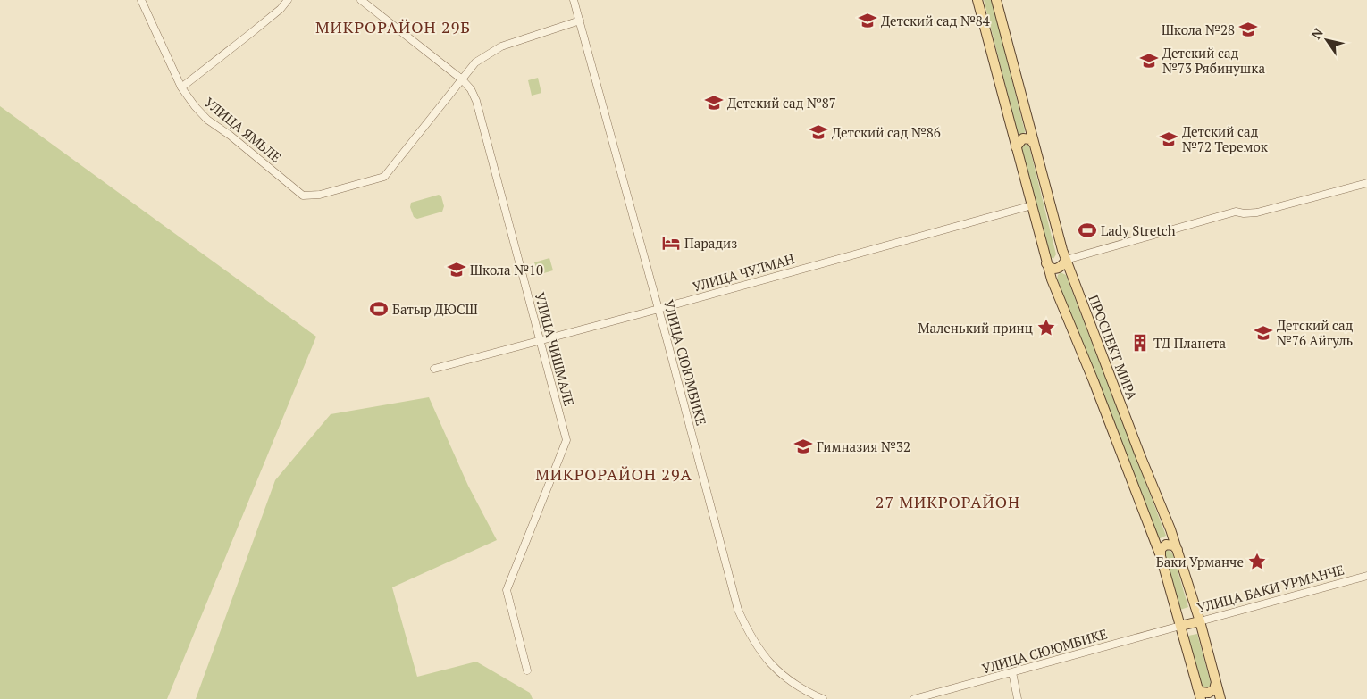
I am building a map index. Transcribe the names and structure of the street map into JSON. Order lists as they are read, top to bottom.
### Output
{
  "streets": {
    "main road": ["ПРОСПЕКТ МИРА", "УЛИЦА БАКИ УРМАНЧЕ"],
    "street": [
      "УЛИЦА ЯМЬЛЕ",
      "УЛИЦА ЧУЛМАН",
      "УЛИЦА ЧИШМАЛЕ",
      "УЛИЦА СЮЮМБИКЕ"
    ]
  },
  "crossings": [
    ["УЛИЦА ЯМЬЛЕ", "УЛИЦА ЧИШМАЛЕ"],
    ["УЛИЦА ЧУЛМАН", "УЛИЦА ЧИШМАЛЕ"],
    ["УЛИЦА ЧУЛМАН", "УЛИЦА СЮЮМБИКЕ"],
    ["ПРОСПЕКТ МИРА", "УЛИЦА БАКИ УРМАНЧЕ"],
    ["УЛИЦА СЮЮМБИКЕ", "УЛИЦА БАКИ УРМАНЧЕ"]
  ],
  "districts": ["МИКРОРАЙОН 29Б", "МИКРОРАЙОН 29А", "27 МИКРОРАЙОН"],
  "places": {
    "school or university": [
      "Детский сад №84",
      "Школа №28",
      "Детский сад №73 Рябинушка",
      "Детский сад №87",
      "Детский сад №86",
      "Детский сад №72 Теремок",
      "Школа №10",
      "Детский сад №76 Айгуль",
      "Гимназия №32"
    ],
    "sports": ["Lady Stretch", "Батыр ДЮСШ"],
    "hotel": ["Парадиз"],
    "place": ["Маленький принц", "Баки Урманче"],
    "building": ["ТД Планета"]
  },
  "north": "top left"
}
